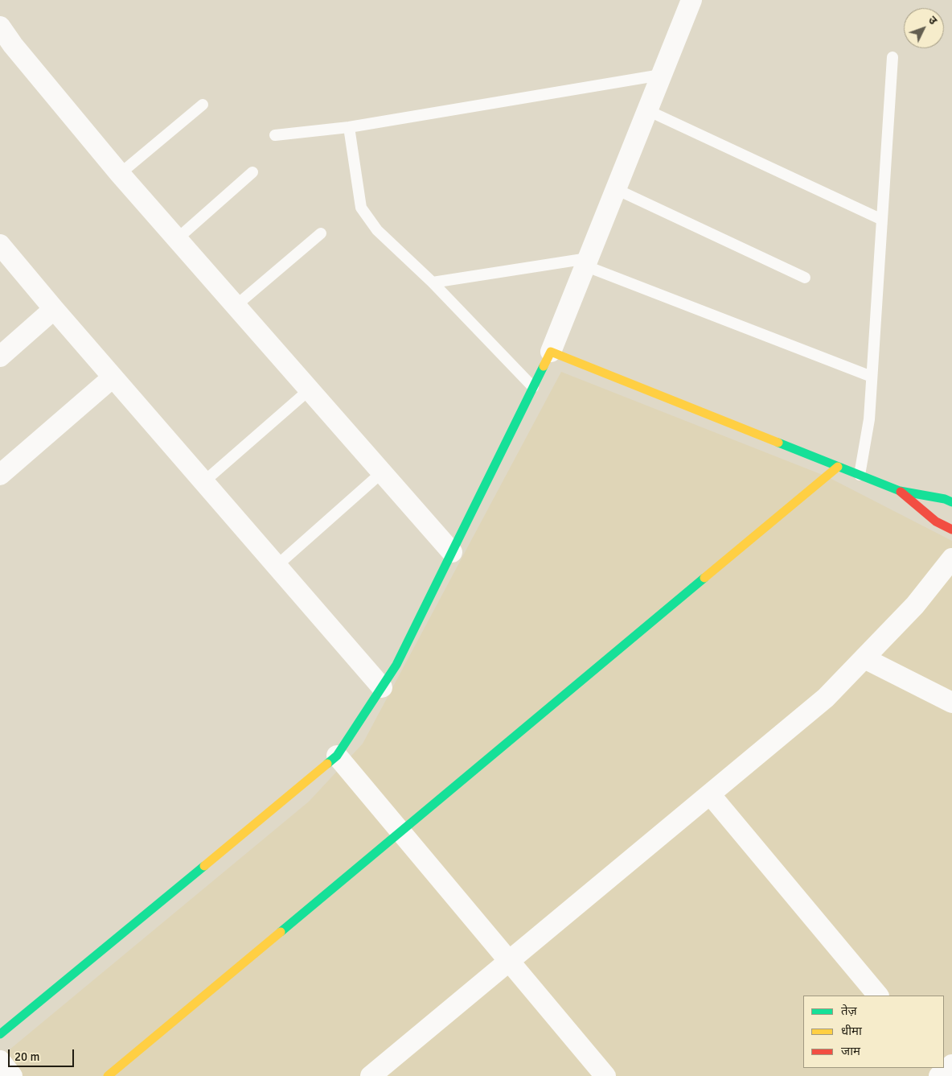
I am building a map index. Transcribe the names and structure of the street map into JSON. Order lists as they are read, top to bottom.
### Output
{
  "legend": ["तेज़", "धीमा", "जाम"],
  "scale_bar": "20 m",
  "north": "top right"
}
